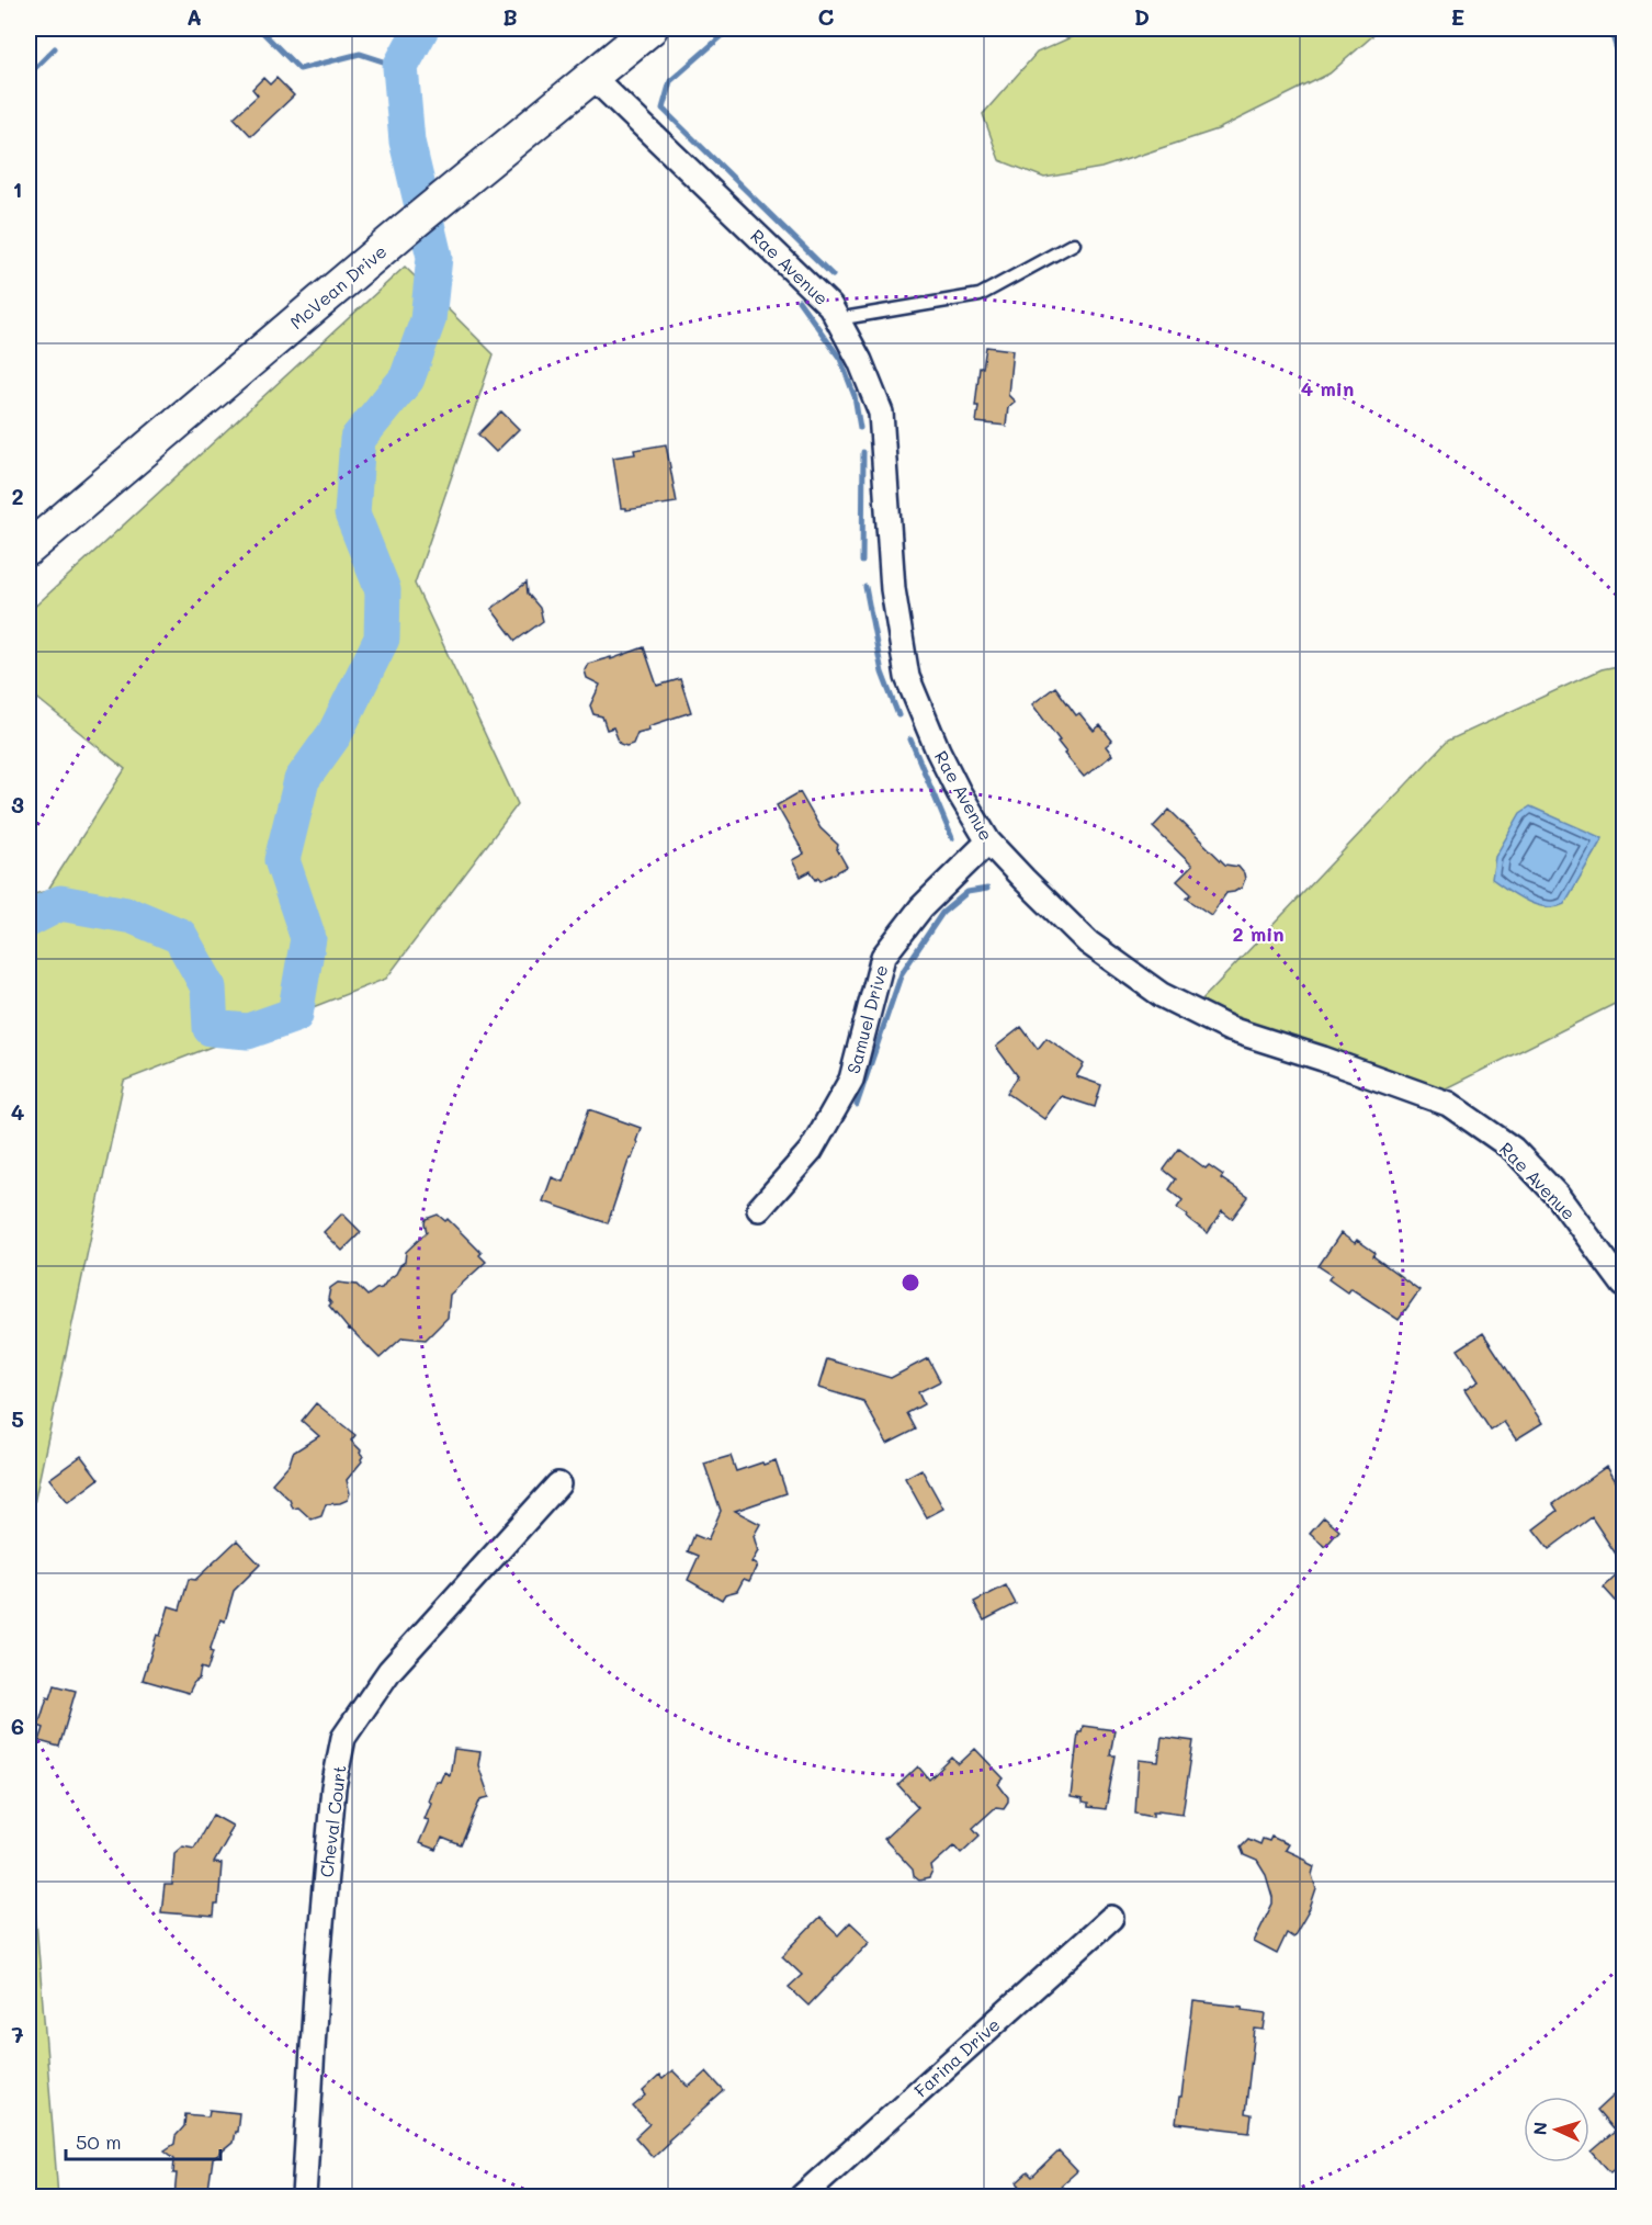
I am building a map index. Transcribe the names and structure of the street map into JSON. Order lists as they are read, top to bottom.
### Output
{
  "streets": {
    "main road": ["McVean Drive"],
    "street": [
      "Rae Avenue",
      "Samuel Drive",
      "Cheval Court",
      "Farina Drive"
    ]
  },
  "crossings": [
    ["Rae Avenue", "McVean Drive"],
    ["Rae Avenue", "Samuel Drive"]
  ],
  "scale_bar": "50 m",
  "north": "left",
  "grid": {
    "columns": [
      "A",
      "B",
      "C",
      "D",
      "E"
    ],
    "rows": [
      "1",
      "2",
      "3",
      "4",
      "5",
      "6",
      "7"
    ]
  },
  "rings": ["4 min", "2 min"]
}
